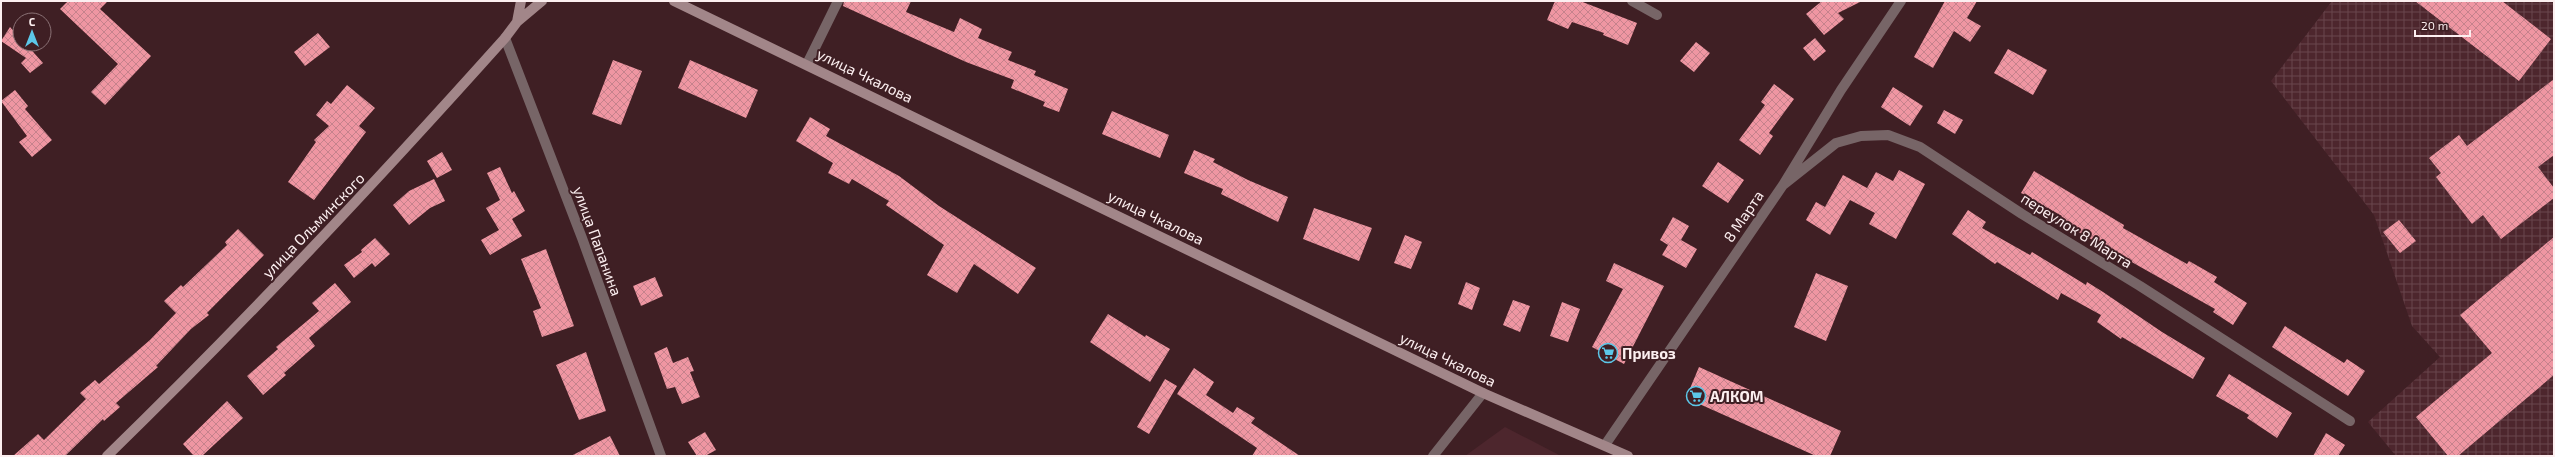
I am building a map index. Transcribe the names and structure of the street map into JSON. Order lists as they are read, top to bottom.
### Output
{
  "streets": {
    "street": [
      "улица Чкалова",
      "8 Марта",
      "улица Ольминского",
      "переулок 8 Марта",
      "улица Папанина"
    ]
  },
  "crossings": [
    ["улица Чкалова", "8 Марта"],
    ["8 Марта", "переулок 8 Марта"],
    ["улица Ольминского", "улица Папанина"]
  ],
  "places": {
    "supermarket": ["Привоз", "АЛКОМ"]
  },
  "scale_bar": "20 m",
  "north": "top"
}
